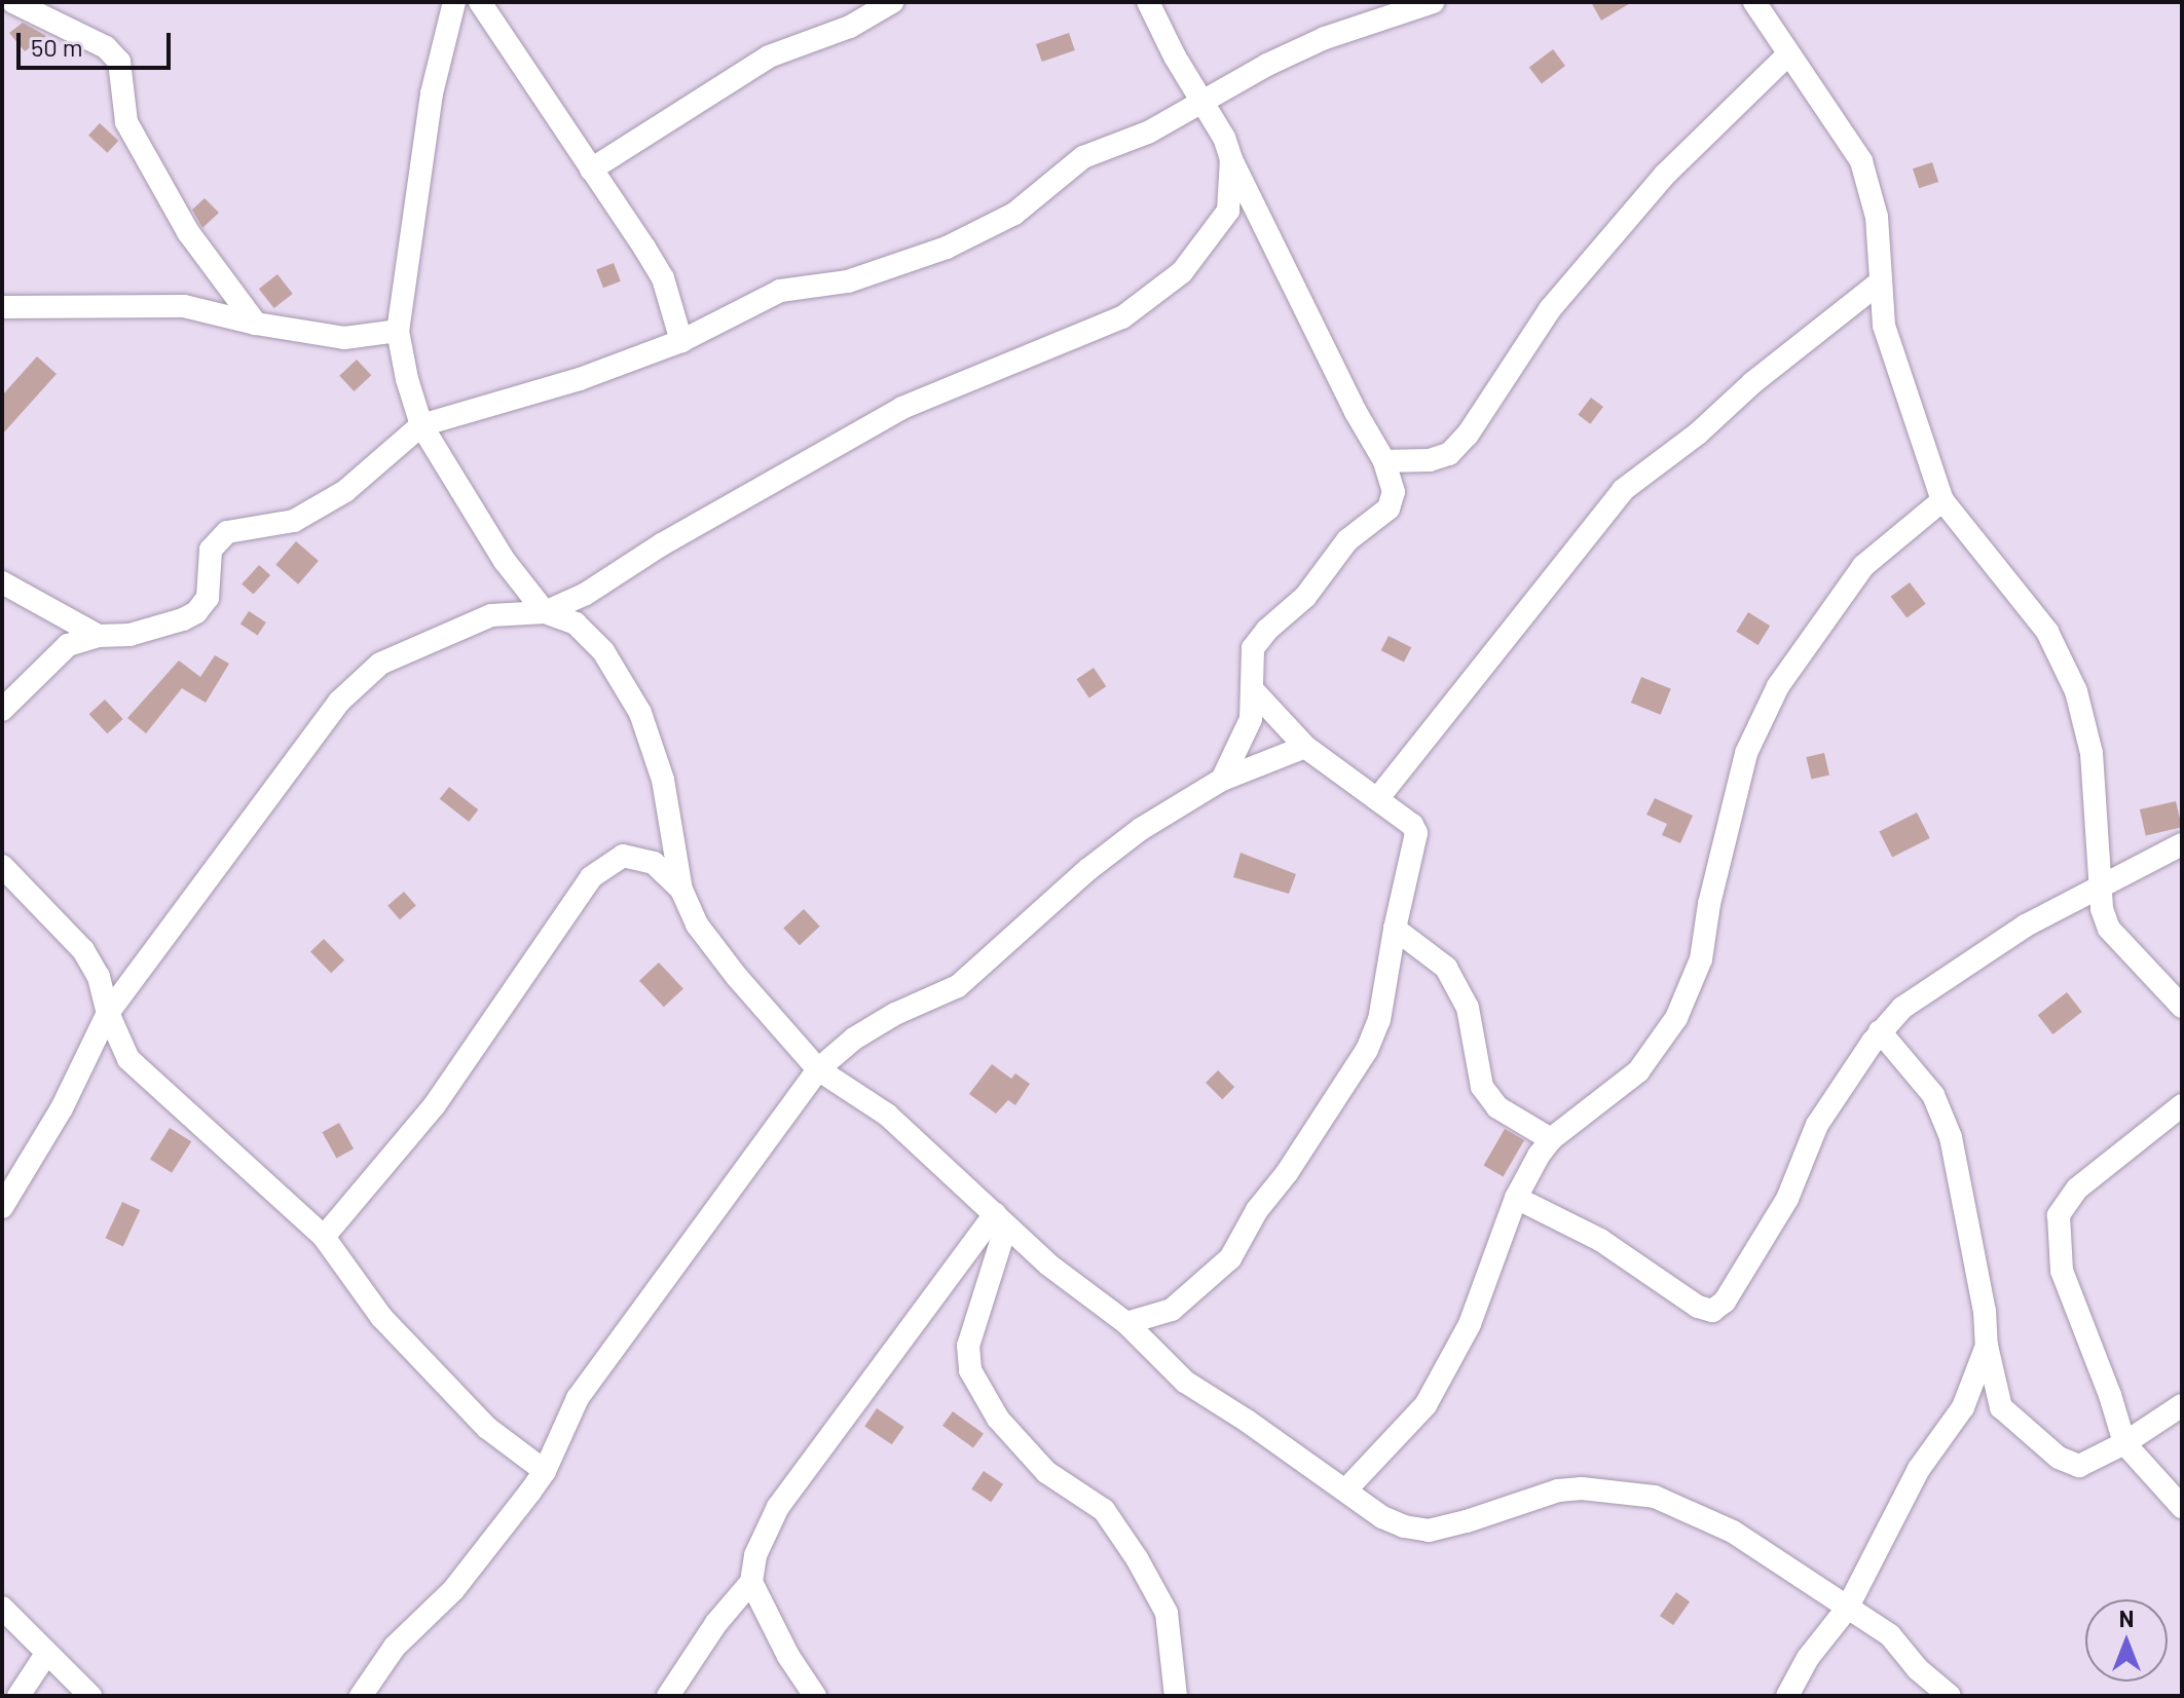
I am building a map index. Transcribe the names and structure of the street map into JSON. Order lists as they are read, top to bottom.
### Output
{
  "scale_bar": "50 m",
  "north": "top"
}
